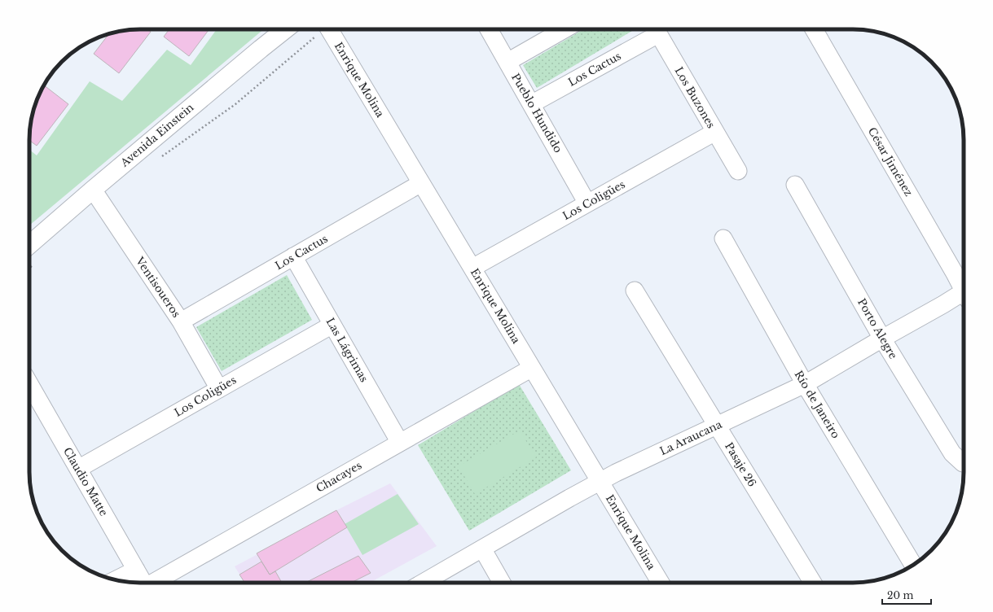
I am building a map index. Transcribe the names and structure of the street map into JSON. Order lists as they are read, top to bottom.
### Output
{
  "streets": {
    "main road": ["Avenida Einstein"],
    "street": [
      "Los Cactus",
      "Enrique Molina",
      "Los Buzones",
      "Pueblo Hundido",
      "César Jiménez",
      "Los Coligües",
      "Ventisoueros",
      "Porto Alegre",
      "Las Lágrimas",
      "Río de Janeiro",
      "La Araucana",
      "Pasaje 26",
      "Chacayes",
      "Claudio Matte"
    ]
  },
  "crossings": [
    ["Los Cactus", "Enrique Molina"],
    ["Los Cactus", "Pueblo Hundido"],
    ["Los Cactus", "Ventisoueros"],
    ["Los Cactus", "Las Lágrimas"],
    ["Enrique Molina", "Los Coligües"],
    ["Enrique Molina", "La Araucana"],
    ["Enrique Molina", "Chacayes"],
    ["Los Buzones", "Los Coligües"],
    ["Pueblo Hundido", "Los Coligües"],
    ["Avenida Einstein", "Ventisoueros"],
    ["Los Coligües", "Ventisoueros"],
    ["Los Coligües", "Las Lágrimas"],
    ["Los Coligües", "Claudio Matte"],
    ["Porto Alegre", "La Araucana"],
    ["Las Lágrimas", "Chacayes"],
    ["Río de Janeiro", "La Araucana"],
    ["La Araucana", "Pasaje 26"]
  ],
  "scale_bar": "20 m"
}
